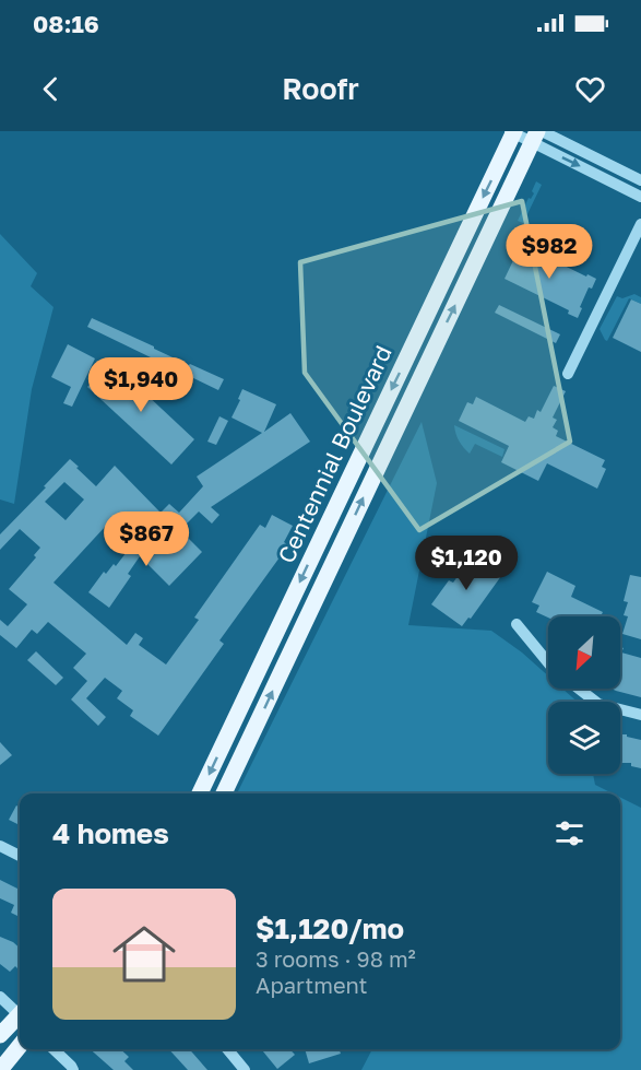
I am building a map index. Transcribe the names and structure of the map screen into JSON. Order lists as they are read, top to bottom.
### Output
{
  "streets": {
    "main road": ["Centennial Boulevard"]
  },
  "north": "bottom left",
  "page": {
    "status": "08:16",
    "header": "Roofr",
    "price": [
      "$982",
      "$1,940",
      "$867",
      "$1,120"
    ],
    "heading": "4 homes",
    "list": [
      {
        "name": "$1,120/mo",
        "note": "3 rooms · 98 m² · Apartment"
      }
    ]
  }
}
